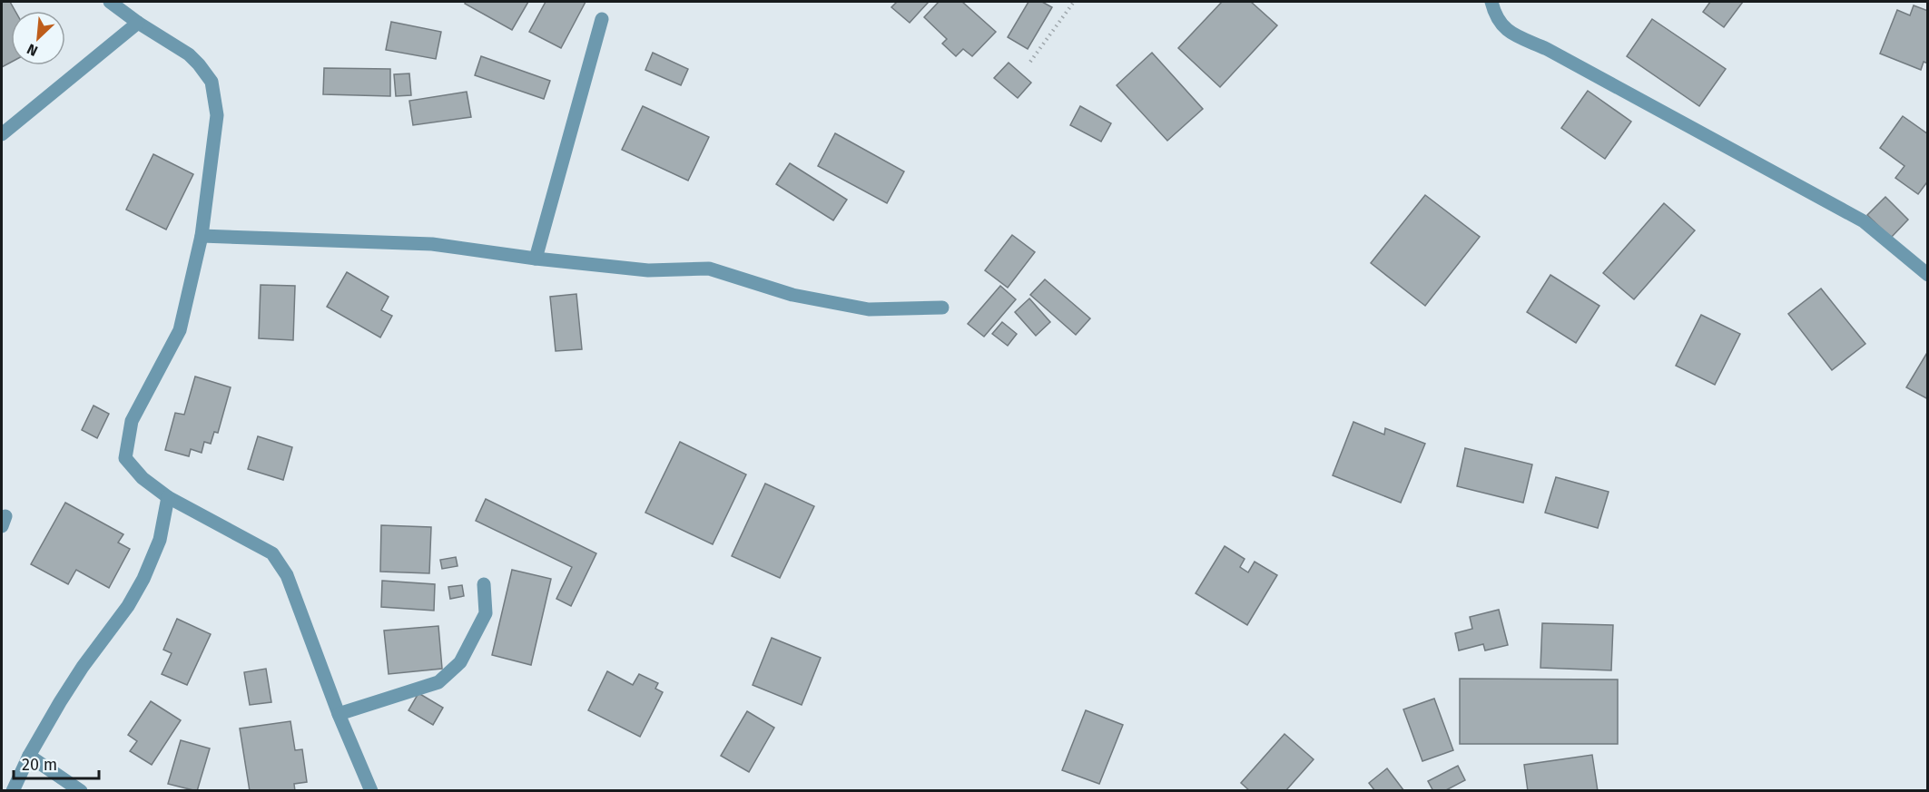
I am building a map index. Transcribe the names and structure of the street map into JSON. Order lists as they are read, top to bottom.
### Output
{
  "scale_bar": "20 m",
  "north": "bottom left"
}
